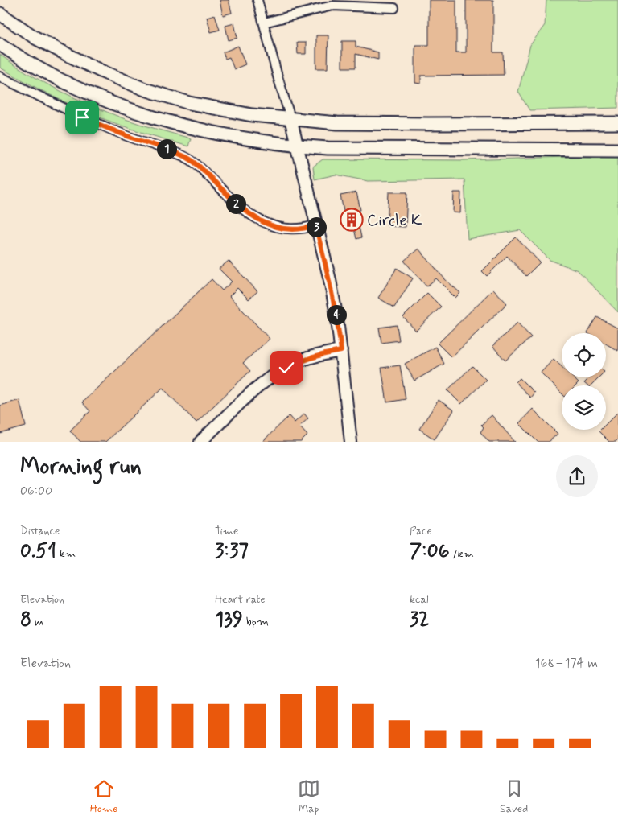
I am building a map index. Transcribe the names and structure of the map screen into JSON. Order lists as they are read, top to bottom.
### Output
{
  "places": {
    "building": ["Circle K"]
  },
  "page": {
    "pins": [
      "1",
      "2",
      "3",
      "4"
    ],
    "heading": ["Morning run", "06:00"],
    "stats": [
      ["Distance", "0.51 km"],
      ["Time", "3:37"],
      ["Pace", "7:06 /km"],
      ["Elevation", "8 m"],
      ["Heart rate", "139 bpm"],
      ["kcal", "32"]
    ],
    "chart": ["Elevation", "168–174 m"],
    "tabs": ["Home", "Map", "Saved"]
  }
}
